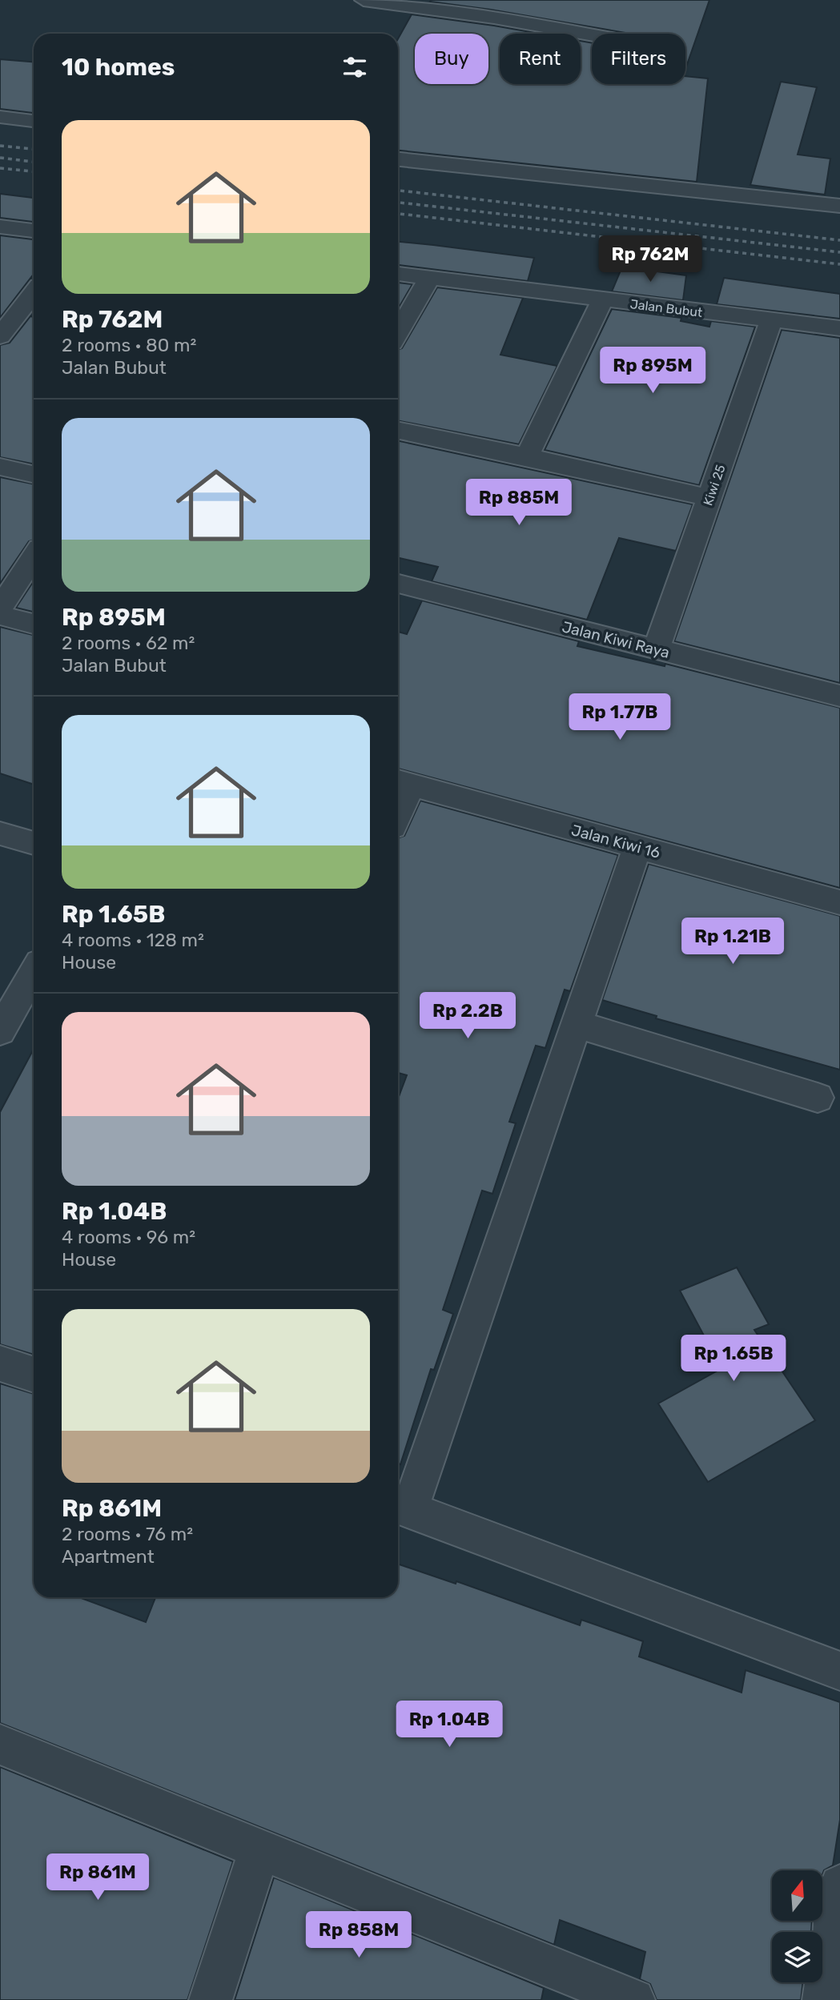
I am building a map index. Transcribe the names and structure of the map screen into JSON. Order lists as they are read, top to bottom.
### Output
{
  "streets": {
    "street": [
      "Jalan Bubut",
      "Kiwi 25",
      "Jalan Kiwi Raya",
      "Jalan Kiwi 16"
    ]
  },
  "crossings": [
    ["Jalan Bubut", "Kiwi 25"],
    ["Kiwi 25", "Jalan Kiwi Raya"]
  ],
  "north": "top",
  "page": {
    "chip": ["Buy", "Rent", "Filters"],
    "heading": "10 homes",
    "list": [
      {
        "name": "Rp 762M",
        "note": "2 rooms · 80 m² · Jalan Bubut"
      },
      {
        "name": "Rp 895M",
        "note": "2 rooms · 62 m² · Jalan Bubut"
      },
      {
        "name": "Rp 1.65B",
        "note": "4 rooms · 128 m² · House"
      },
      {
        "name": "Rp 1.04B",
        "note": "4 rooms · 96 m² · House"
      },
      {
        "name": "Rp 861M",
        "note": "2 rooms · 76 m² · Apartment"
      }
    ],
    "price": [
      "Rp 762M",
      "Rp 895M",
      "Rp 885M",
      "Rp 1.77B",
      "Rp 1.21B",
      "Rp 2.2B",
      "Rp 1.65B",
      "Rp 1.04B",
      "Rp 861M",
      "Rp 858M"
    ]
  }
}
